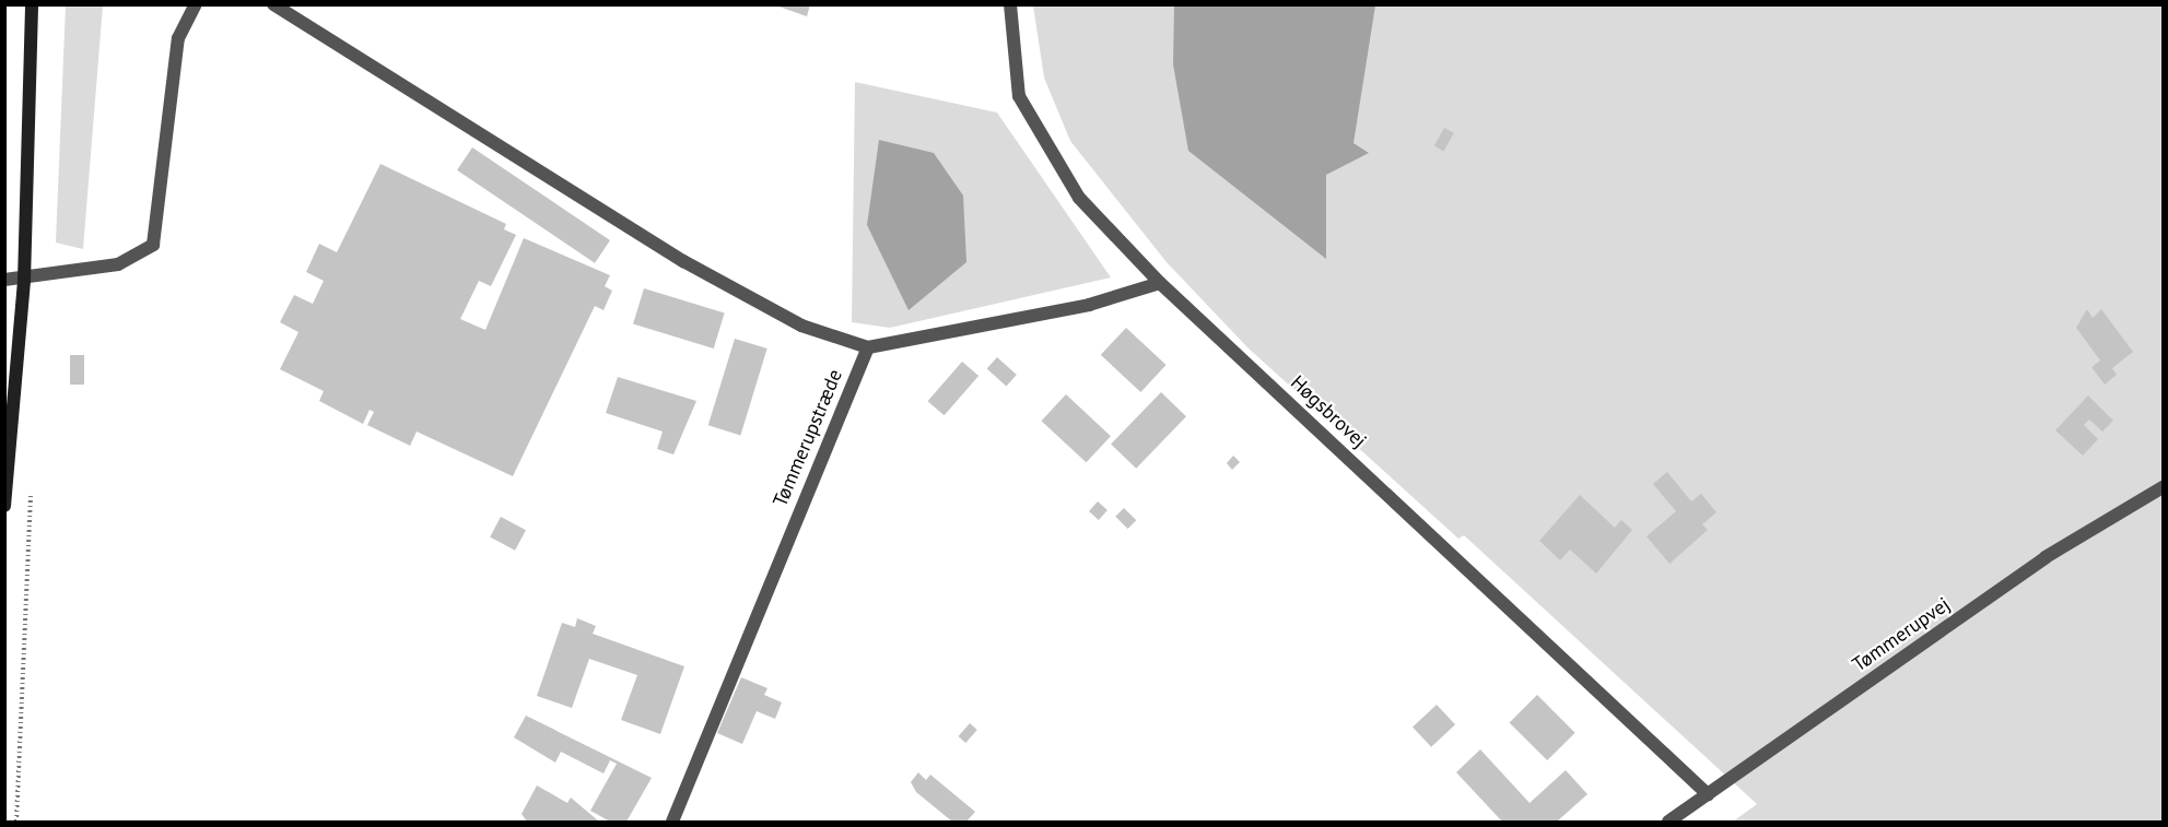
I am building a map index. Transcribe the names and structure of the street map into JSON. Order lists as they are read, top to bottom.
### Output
{
  "streets": {
    "street": ["Høgsbrovej", "Tømmerupstræde", "Tømmerupvej"]
  },
  "crossings": [
    ["Høgsbrovej", "Tømmerupvej"]
  ]
}
